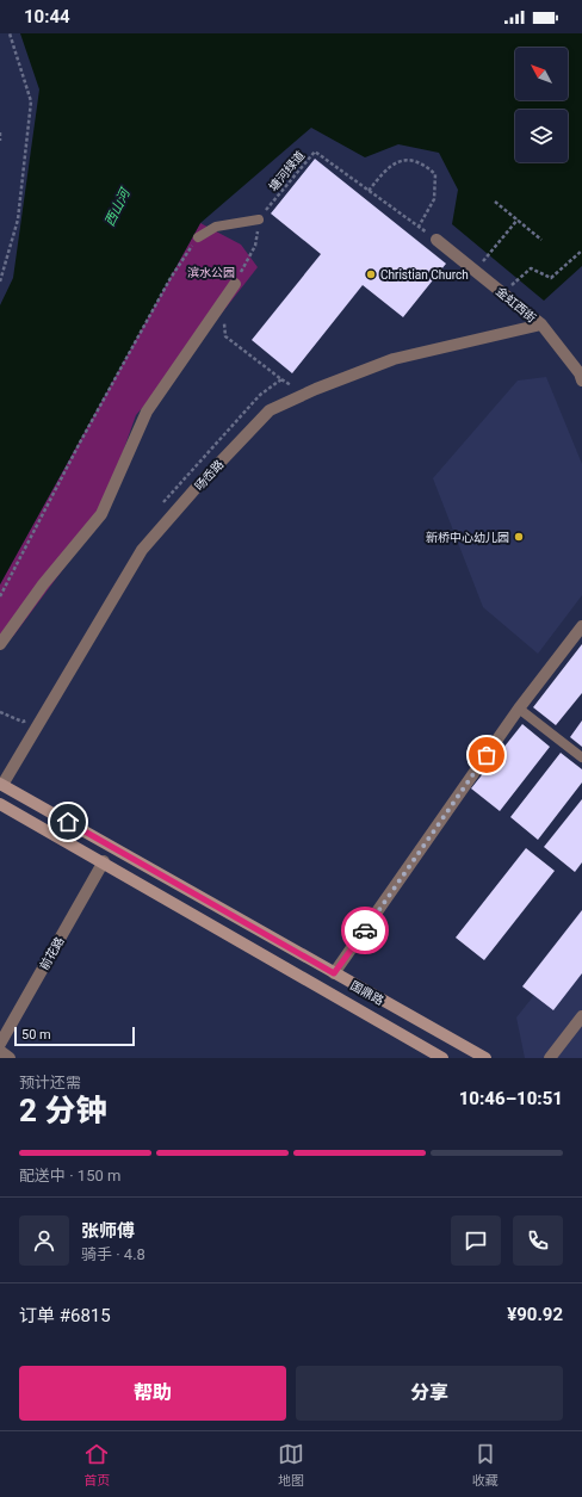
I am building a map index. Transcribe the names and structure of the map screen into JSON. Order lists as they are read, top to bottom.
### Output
{
  "streets": {
    "main road": ["国鼎路"],
    "street": ["金虹西街", "旸岙路", "前花路"],
    "path": ["塘河绿道"]
  },
  "crossings": [
    ["塘河绿道", "金虹西街"],
    ["金虹西街", "旸岙路"],
    ["旸岙路", "国鼎路"],
    ["前花路", "国鼎路"]
  ],
  "water": ["西山河"],
  "parks": ["滨水公园"],
  "places": ["Christian Church", "新桥中心幼儿园"],
  "scale_bar": "50 m",
  "north": "top left",
  "page": {
    "status": "10:44",
    "scale": "50 m",
    "heading": ["2 分钟", "预计还需", "10:46–10:51"],
    "panel": [
      "张师傅",
      "骑手 · 4.8",
      "订单 #6815",
      "¥90.92"
    ],
    "bar": "配送中 · 150 m",
    "buttons": ["帮助", "分享"],
    "tabs": ["首页", "地图", "收藏"]
  }
}
